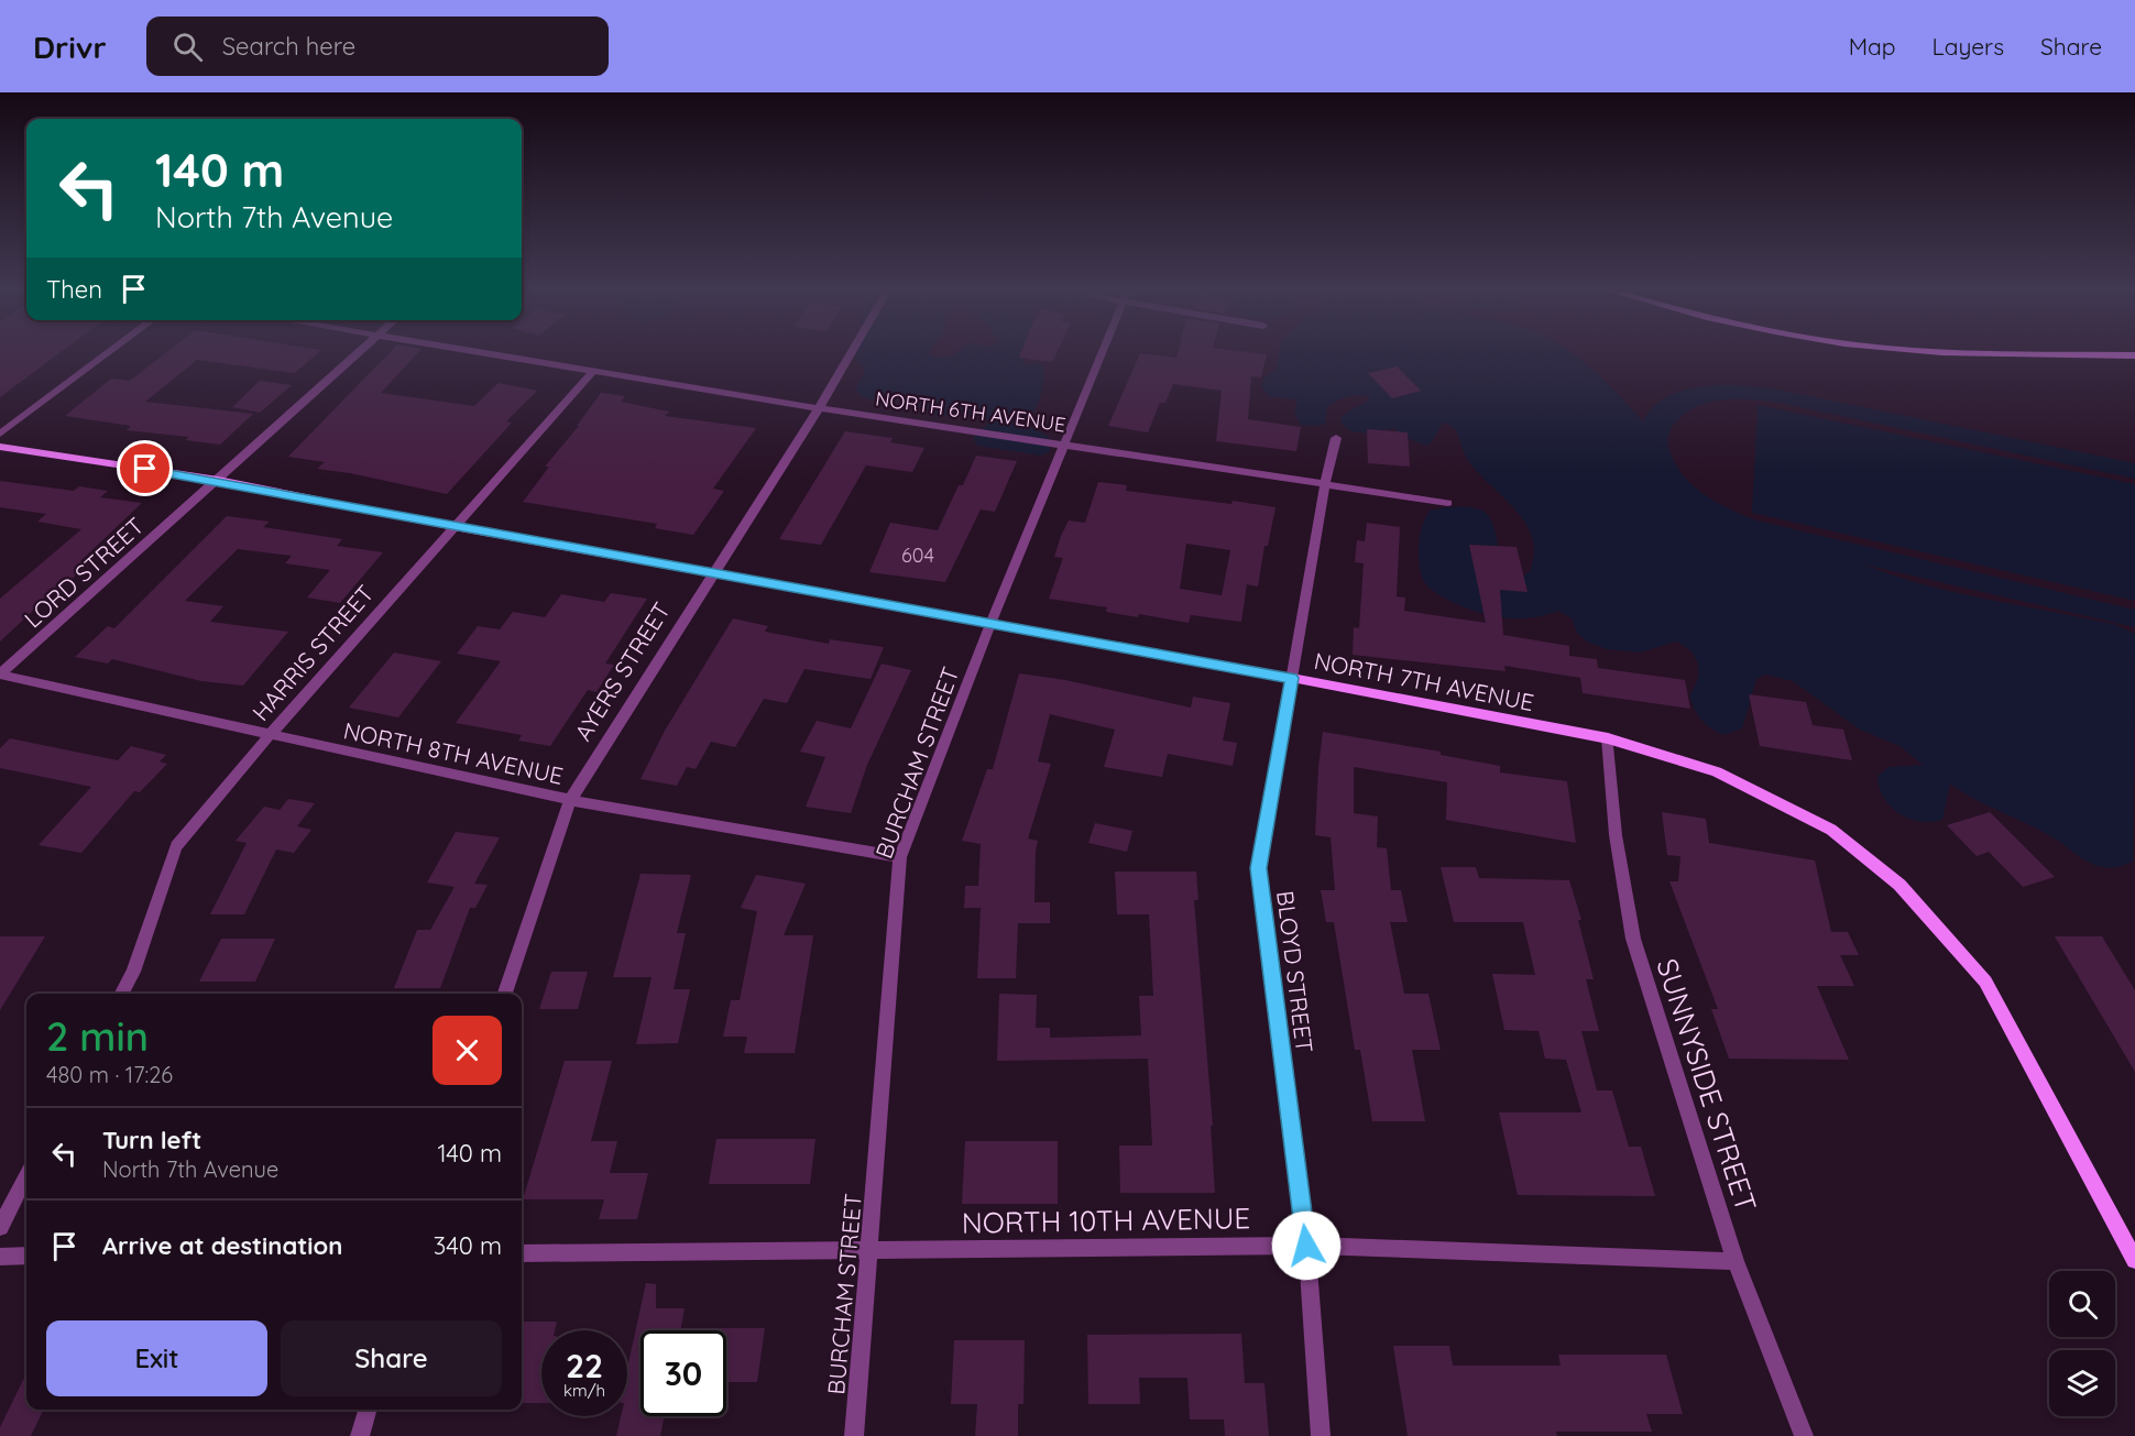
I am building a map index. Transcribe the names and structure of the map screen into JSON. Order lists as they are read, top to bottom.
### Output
{
  "streets": {
    "street": [
      "NORTH 6TH AVENUE",
      "LORD STREET",
      "HARRIS STREET",
      "AYERS STREET",
      "NORTH 7TH AVENUE",
      "NORTH 8TH AVENUE",
      "BURCHAM STREET",
      "BLOYD STREET",
      "SUNNYSIDE STREET",
      "NORTH 10TH AVENUE"
    ]
  },
  "crossings": [
    ["NORTH 6TH AVENUE", "HARRIS STREET"],
    ["NORTH 6TH AVENUE", "AYERS STREET"],
    ["NORTH 6TH AVENUE", "BURCHAM STREET"],
    ["NORTH 6TH AVENUE", "BLOYD STREET"],
    ["LORD STREET", "NORTH 7TH AVENUE"],
    ["LORD STREET", "NORTH 8TH AVENUE"],
    ["HARRIS STREET", "NORTH 7TH AVENUE"],
    ["HARRIS STREET", "NORTH 8TH AVENUE"],
    ["AYERS STREET", "NORTH 7TH AVENUE"],
    ["AYERS STREET", "NORTH 8TH AVENUE"],
    ["NORTH 7TH AVENUE", "BURCHAM STREET"],
    ["NORTH 7TH AVENUE", "BLOYD STREET"],
    ["NORTH 7TH AVENUE", "SUNNYSIDE STREET"],
    ["NORTH 8TH AVENUE", "BURCHAM STREET"],
    ["BURCHAM STREET", "NORTH 10TH AVENUE"],
    ["BLOYD STREET", "NORTH 10TH AVENUE"],
    ["SUNNYSIDE STREET", "NORTH 10TH AVENUE"]
  ],
  "house_numbers": ["604"],
  "page": {
    "header": "Drivr",
    "search": "Search here",
    "nav": ["Map", "Layers", "Share"],
    "turn": ["140 m", "North 7th Avenue"],
    "then": "Then",
    "heading": ["2 min", "480 m · 17:26"],
    "list": [
      {
        "name": "Turn left",
        "note": "North 7th Avenue",
        "value": "140 m"
      },
      {
        "name": "Arrive at destination",
        "value": "340 m"
      }
    ],
    "buttons": ["Exit", "Share"],
    "speed": "22 km/h",
    "limit": "30"
  }
}
